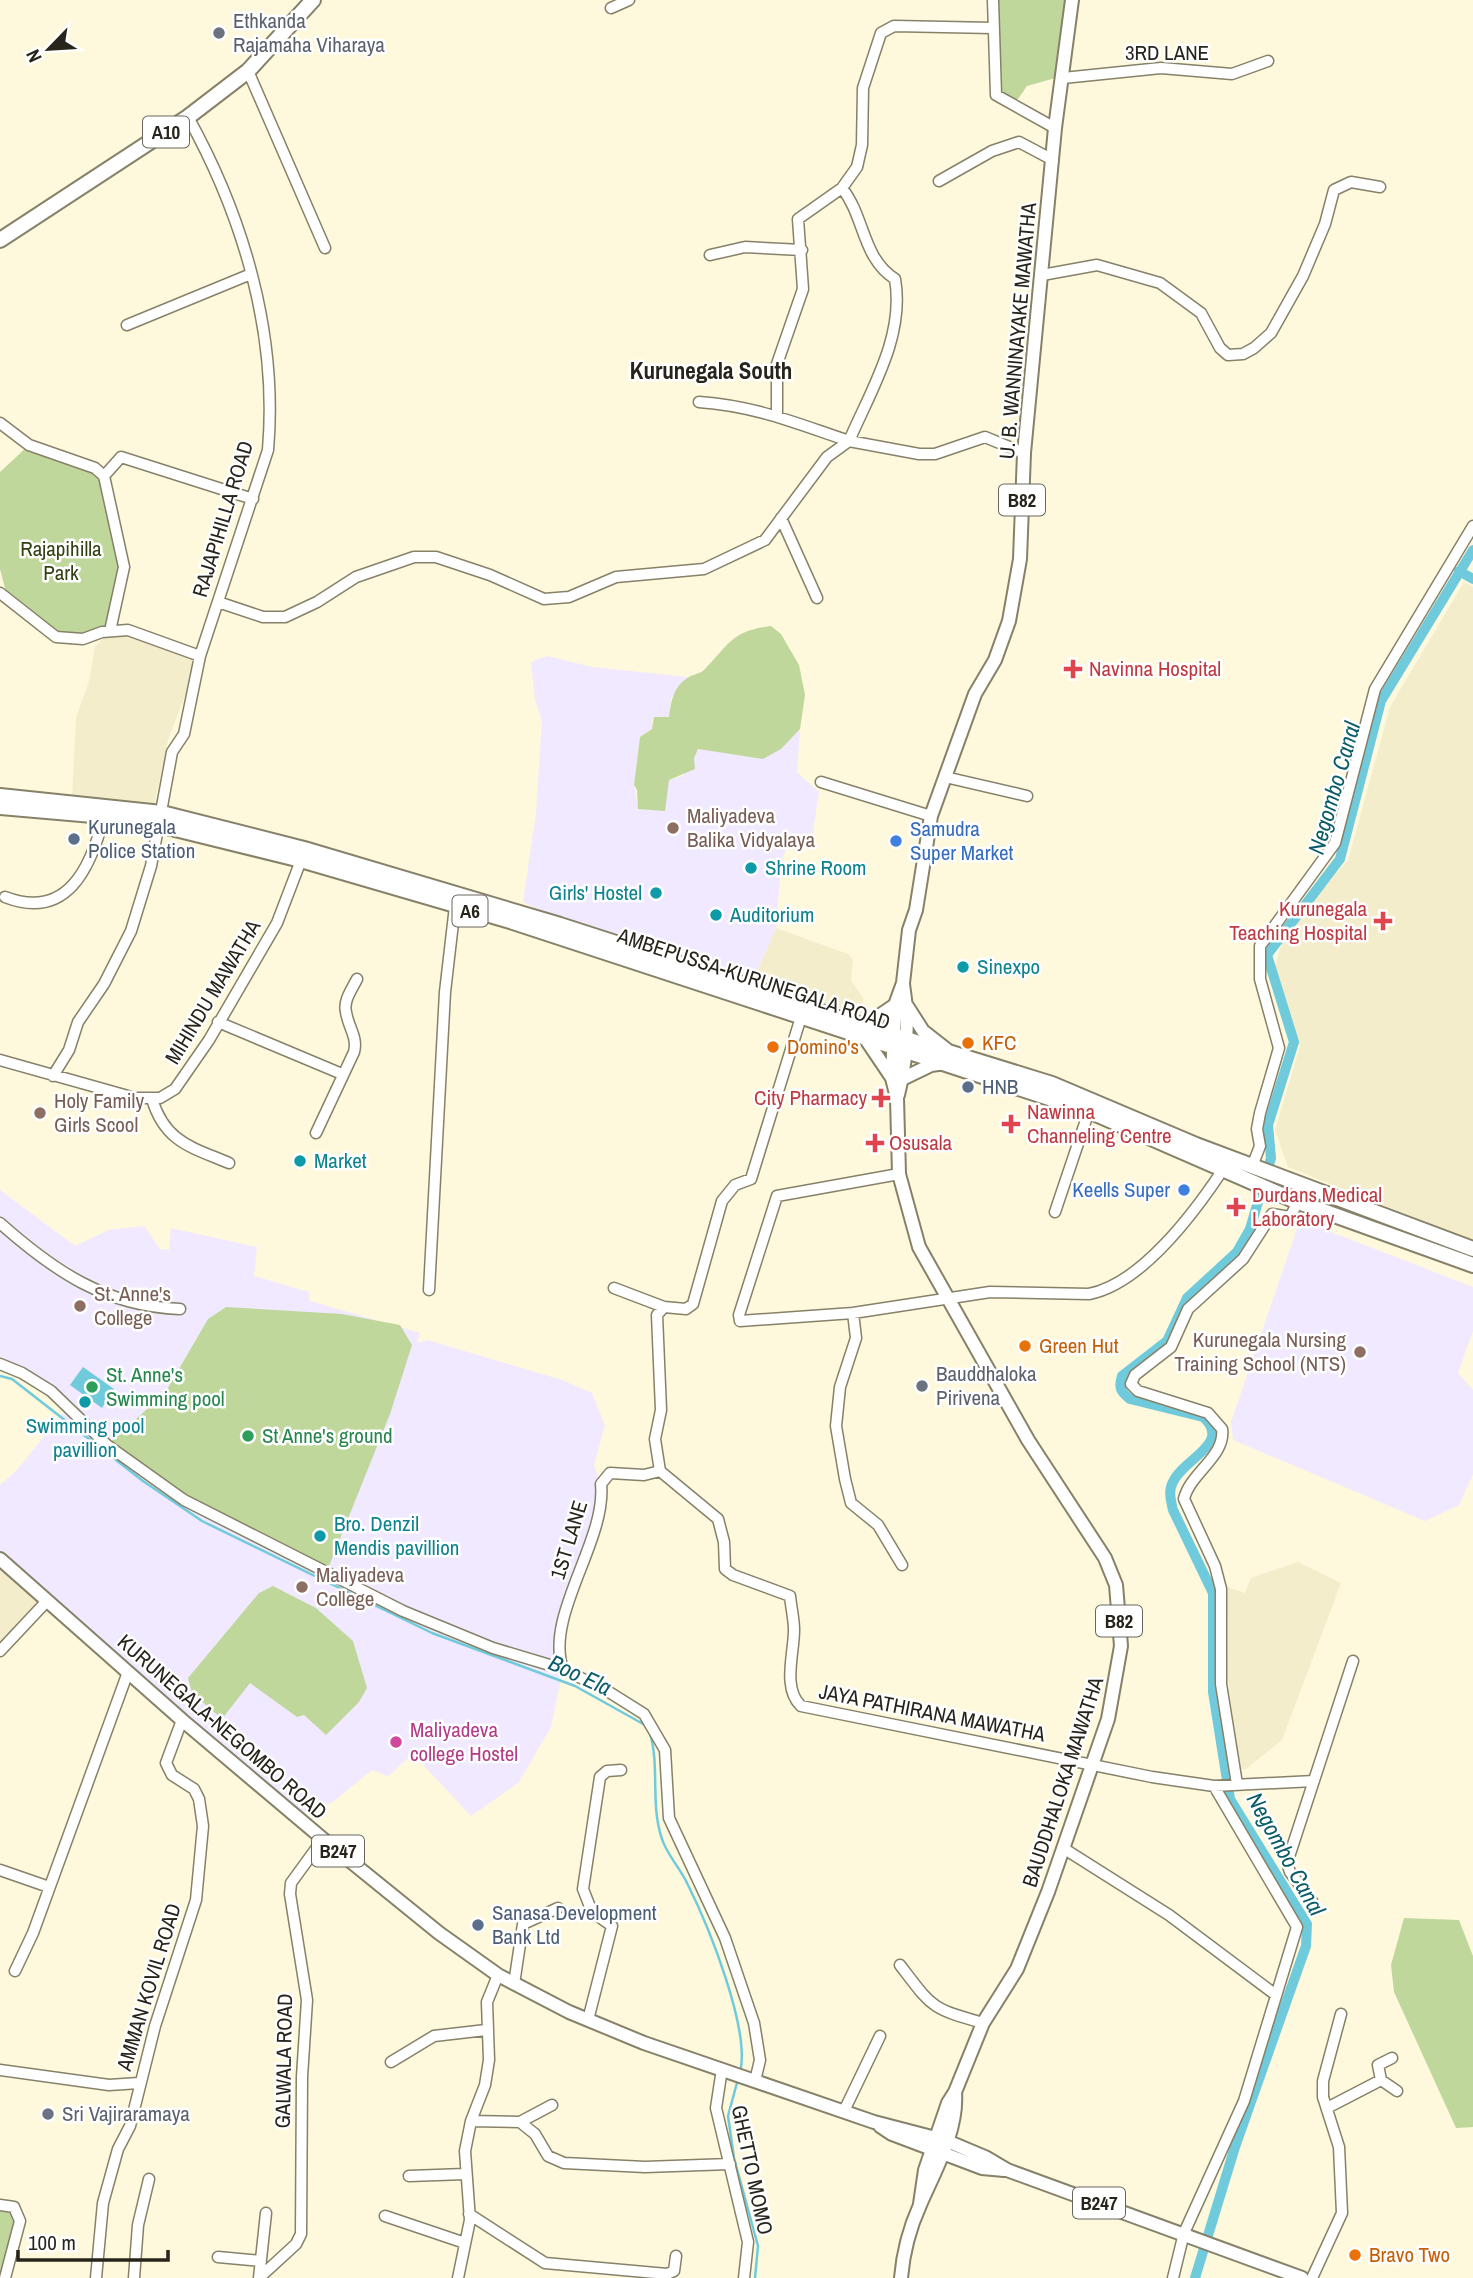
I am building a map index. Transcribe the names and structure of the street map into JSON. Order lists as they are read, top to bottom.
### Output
{
  "streets": {
    "highway": ["A10", "A6", "AMBEPUSSA-KURUNEGALA ROAD"],
    "main road": [
      "U. B. WANNINAYAKE MAWATHA",
      "B82",
      "KURUNEGALA-NEGOMBO ROAD",
      "BAUDDHALOKA MAWATHA",
      "B247"
    ],
    "street": [
      "3RD LANE",
      "RAJAPIHILLA ROAD",
      "MIHINDU MAWATHA",
      "1ST LANE",
      "JAYA PATHIRANA MAWATHA",
      "AMMAN KOVIL ROAD",
      "GALWALA ROAD",
      "GHETTO MOMO"
    ]
  },
  "crossings": [
    ["3RD LANE", "U. B. WANNINAYAKE MAWATHA"],
    ["A10", "RAJAPIHILLA ROAD"],
    ["U. B. WANNINAYAKE MAWATHA", "AMBEPUSSA-KURUNEGALA ROAD"],
    ["U. B. WANNINAYAKE MAWATHA", "BAUDDHALOKA MAWATHA"],
    ["B82", "BAUDDHALOKA MAWATHA"],
    ["B82", "B247"],
    ["RAJAPIHILLA ROAD", "AMBEPUSSA-KURUNEGALA ROAD"],
    ["AMBEPUSSA-KURUNEGALA ROAD", "MIHINDU MAWATHA"],
    ["AMBEPUSSA-KURUNEGALA ROAD", "BAUDDHALOKA MAWATHA"],
    ["1ST LANE", "JAYA PATHIRANA MAWATHA"],
    ["JAYA PATHIRANA MAWATHA", "BAUDDHALOKA MAWATHA"],
    ["KURUNEGALA-NEGOMBO ROAD", "B247"],
    ["KURUNEGALA-NEGOMBO ROAD", "AMMAN KOVIL ROAD"],
    ["KURUNEGALA-NEGOMBO ROAD", "GALWALA ROAD"],
    ["KURUNEGALA-NEGOMBO ROAD", "GHETTO MOMO"],
    ["BAUDDHALOKA MAWATHA", "B247"],
    ["B247", "GHETTO MOMO"]
  ],
  "districts": ["Kurunegala South"],
  "water": ["Negombo Canal", "Boo Ela"],
  "parks": ["Rajapihilla Park"],
  "places": {
    "other": [
      "Ethkanda Rajamaha Viharaya",
      "Maliyadeva Balika Vidyalaya",
      "Kurunegala Police Station",
      "Samudra Super Market",
      "Shrine Room",
      "Girls' Hostel",
      "Auditorium",
      "Sinexpo",
      "KFC",
      "Domino's",
      "HNB",
      "Holy Family Girls Scool",
      "Market",
      "Keells Super",
      "St. Anne's College",
      "Green Hut",
      "Kurunegala Nursing Training School (NTS)",
      "Bauddhaloka Pirivena",
      "St. Anne's Swimming pool",
      "Swimming pool pavillion",
      "St Anne's ground",
      "Bro. Denzil Mendis pavillion",
      "Maliyadeva College",
      "Maliyadeva college Hostel",
      "Sanasa Development Bank Ltd",
      "Sri Vajiraramaya",
      "Bravo Two"
    ],
    "health": [
      "Navinna Hospital",
      "Kurunegala Teaching Hospital",
      "City Pharmacy",
      "Nawinna Channeling Centre",
      "Osusala",
      "Durdans Medical Laboratory"
    ]
  },
  "scale_bar": "100 m",
  "north": "bottom left"
}
